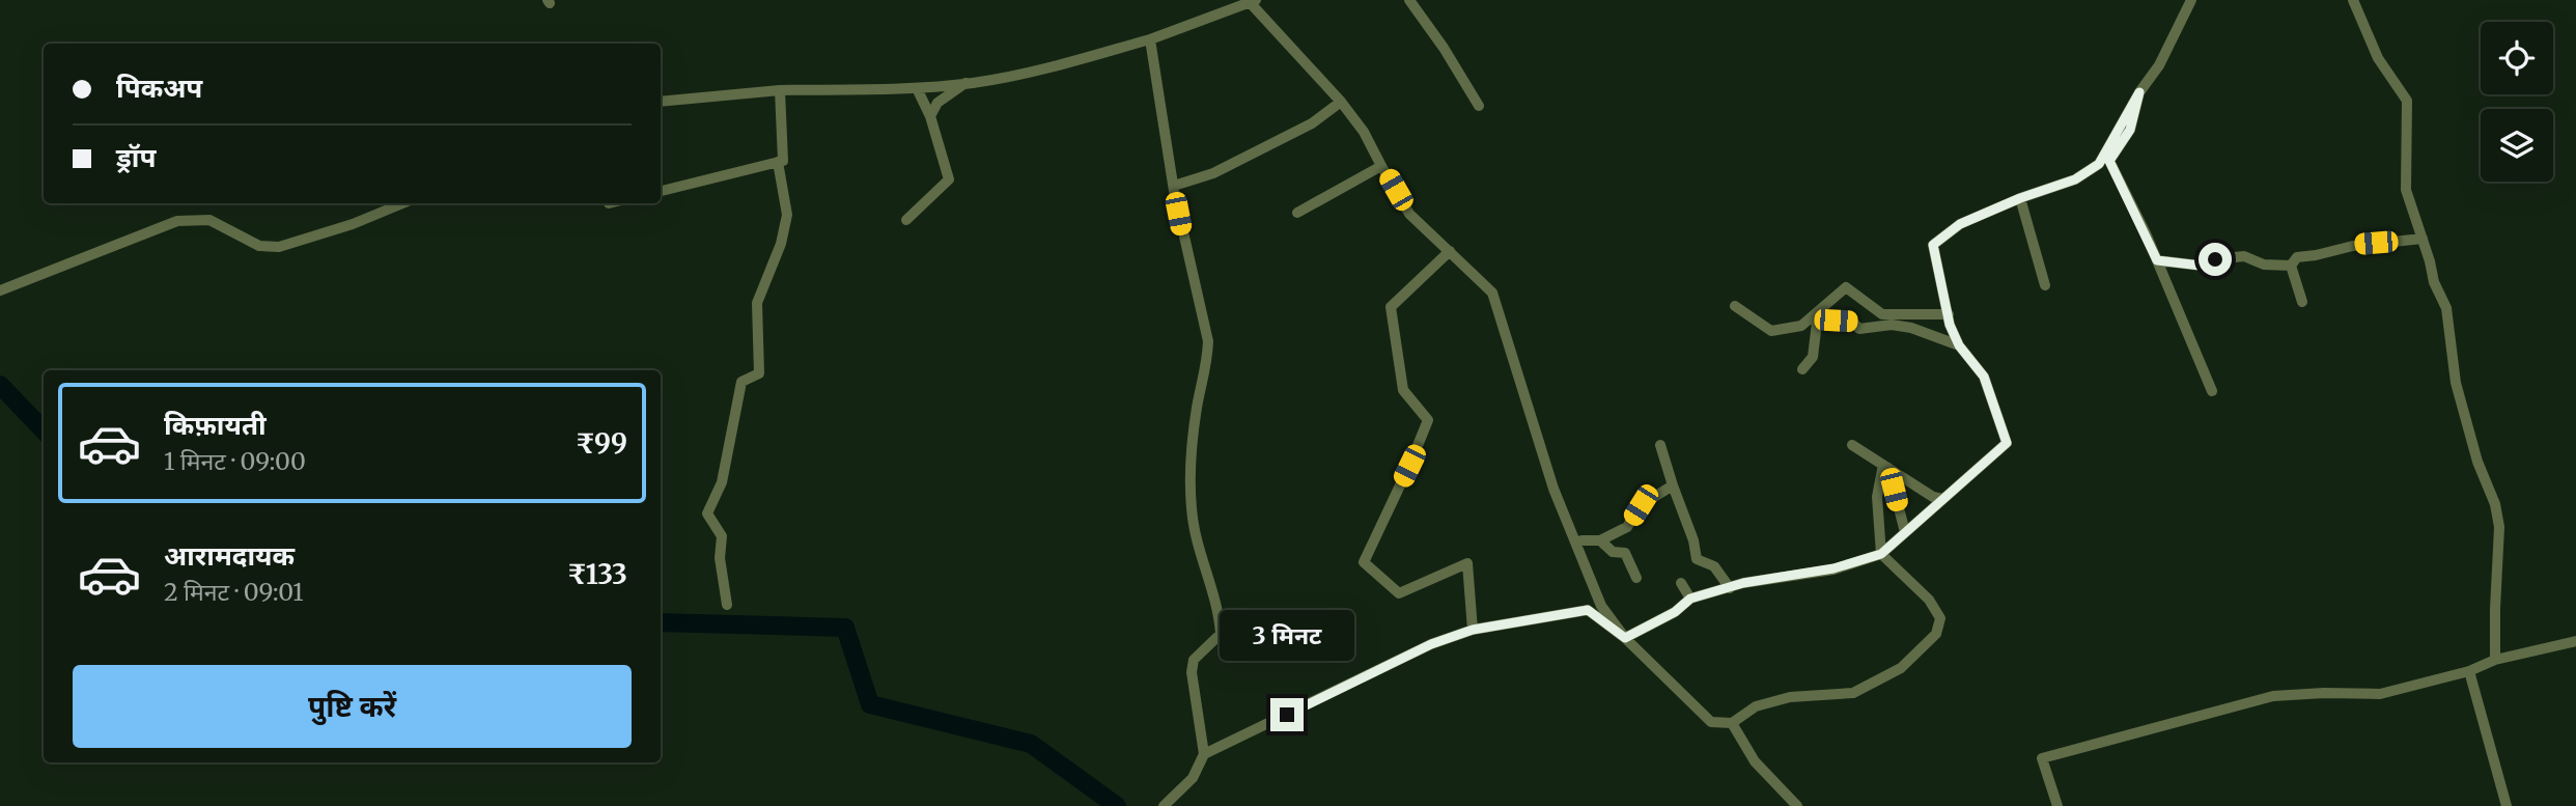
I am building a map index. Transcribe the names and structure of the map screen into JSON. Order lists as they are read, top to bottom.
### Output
{
  "page": {
    "banner": ["पिकअप", "ड्रॉप"],
    "list": [
      {
        "name": "किफ़ायती",
        "note": "1 मिनट · 09:00",
        "value": "₹99"
      },
      {
        "name": "आरामदायक",
        "note": "2 मिनट · 09:01",
        "value": "₹133"
      }
    ],
    "bubble": "3 मिनट",
    "buttons": "पुष्टि करें"
  }
}
